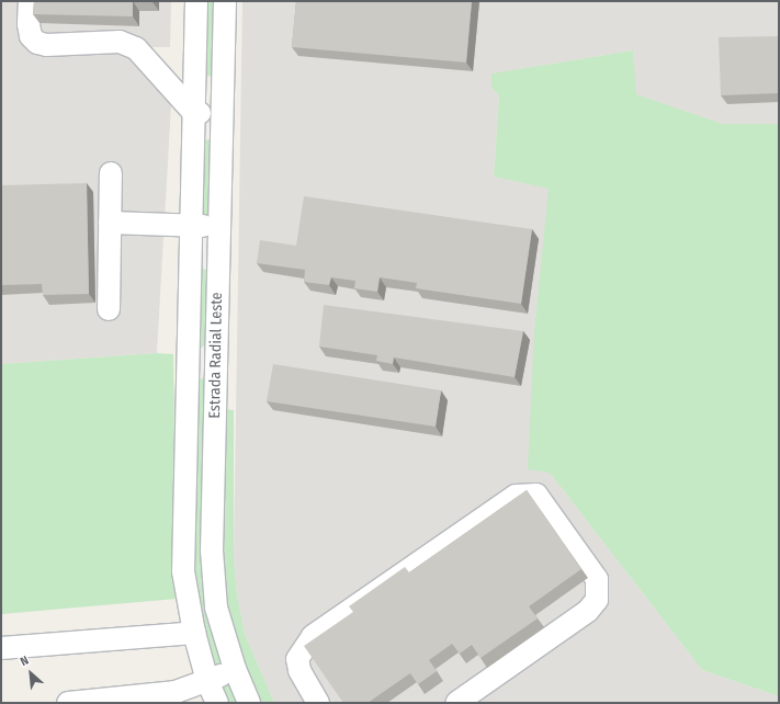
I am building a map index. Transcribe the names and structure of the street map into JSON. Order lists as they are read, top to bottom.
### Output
{
  "streets": {
    "street": ["Estrada Radial Leste"]
  },
  "north": "top left"
}
